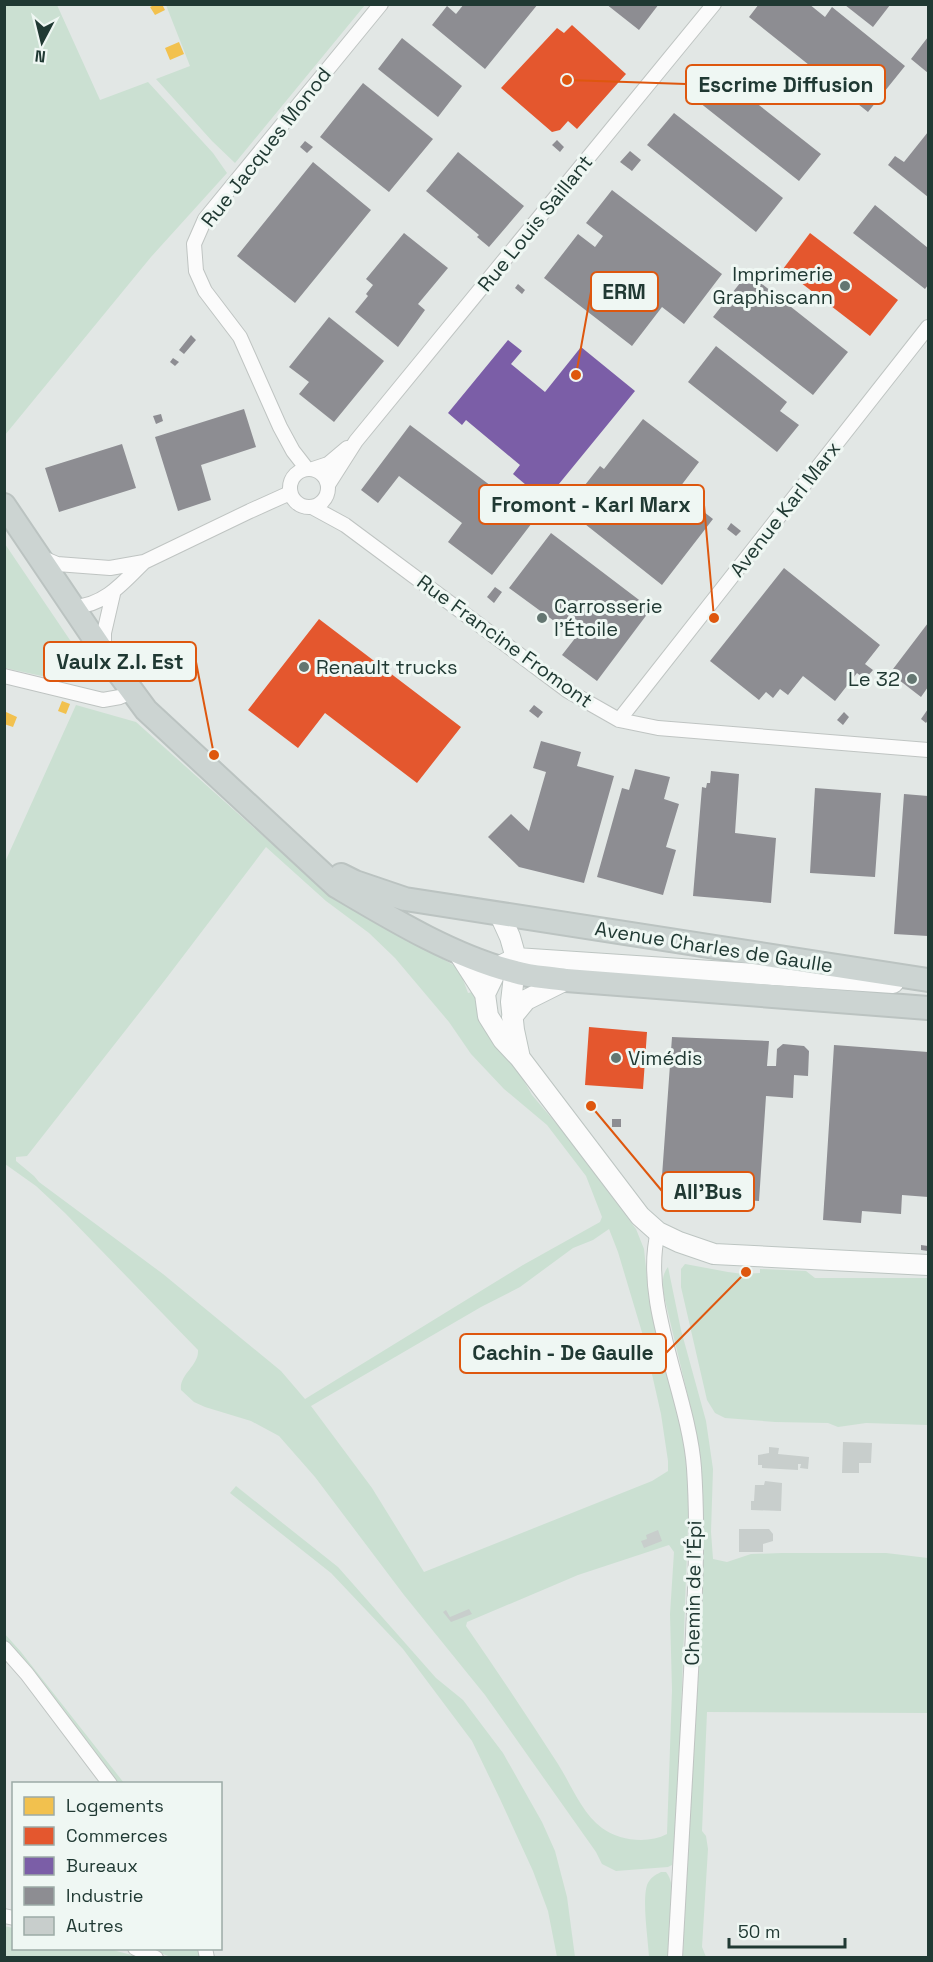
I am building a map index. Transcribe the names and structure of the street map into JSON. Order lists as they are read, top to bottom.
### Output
{
  "streets": {
    "main road": ["Avenue Charles de Gaulle"],
    "street": [
      "Rue Jacques Monod",
      "Rue Louis Saillant",
      "Avenue Karl Marx",
      "Rue Francine Fromont",
      "Chemin de l'Épi"
    ]
  },
  "crossings": [
    ["Rue Jacques Monod", "Rue Louis Saillant"],
    ["Rue Jacques Monod", "Rue Francine Fromont"],
    ["Rue Louis Saillant", "Rue Francine Fromont"],
    ["Avenue Karl Marx", "Rue Francine Fromont"]
  ],
  "places": [
    "Escrime Diffusion",
    "Imprimerie Graphiscann",
    "ERM",
    "Carrosserie l'Étoile",
    "Fromont - Karl Marx",
    "Renault trucks",
    "Le 32",
    "Vaulx Z.I. Est",
    "Vimédis",
    "All'Bus",
    "Cachin - De Gaulle"
  ],
  "legend": [
    "Logements",
    "Commerces",
    "Bureaux",
    "Industrie",
    "Autres"
  ],
  "scale_bar": "50 m",
  "north": "bottom"
}
